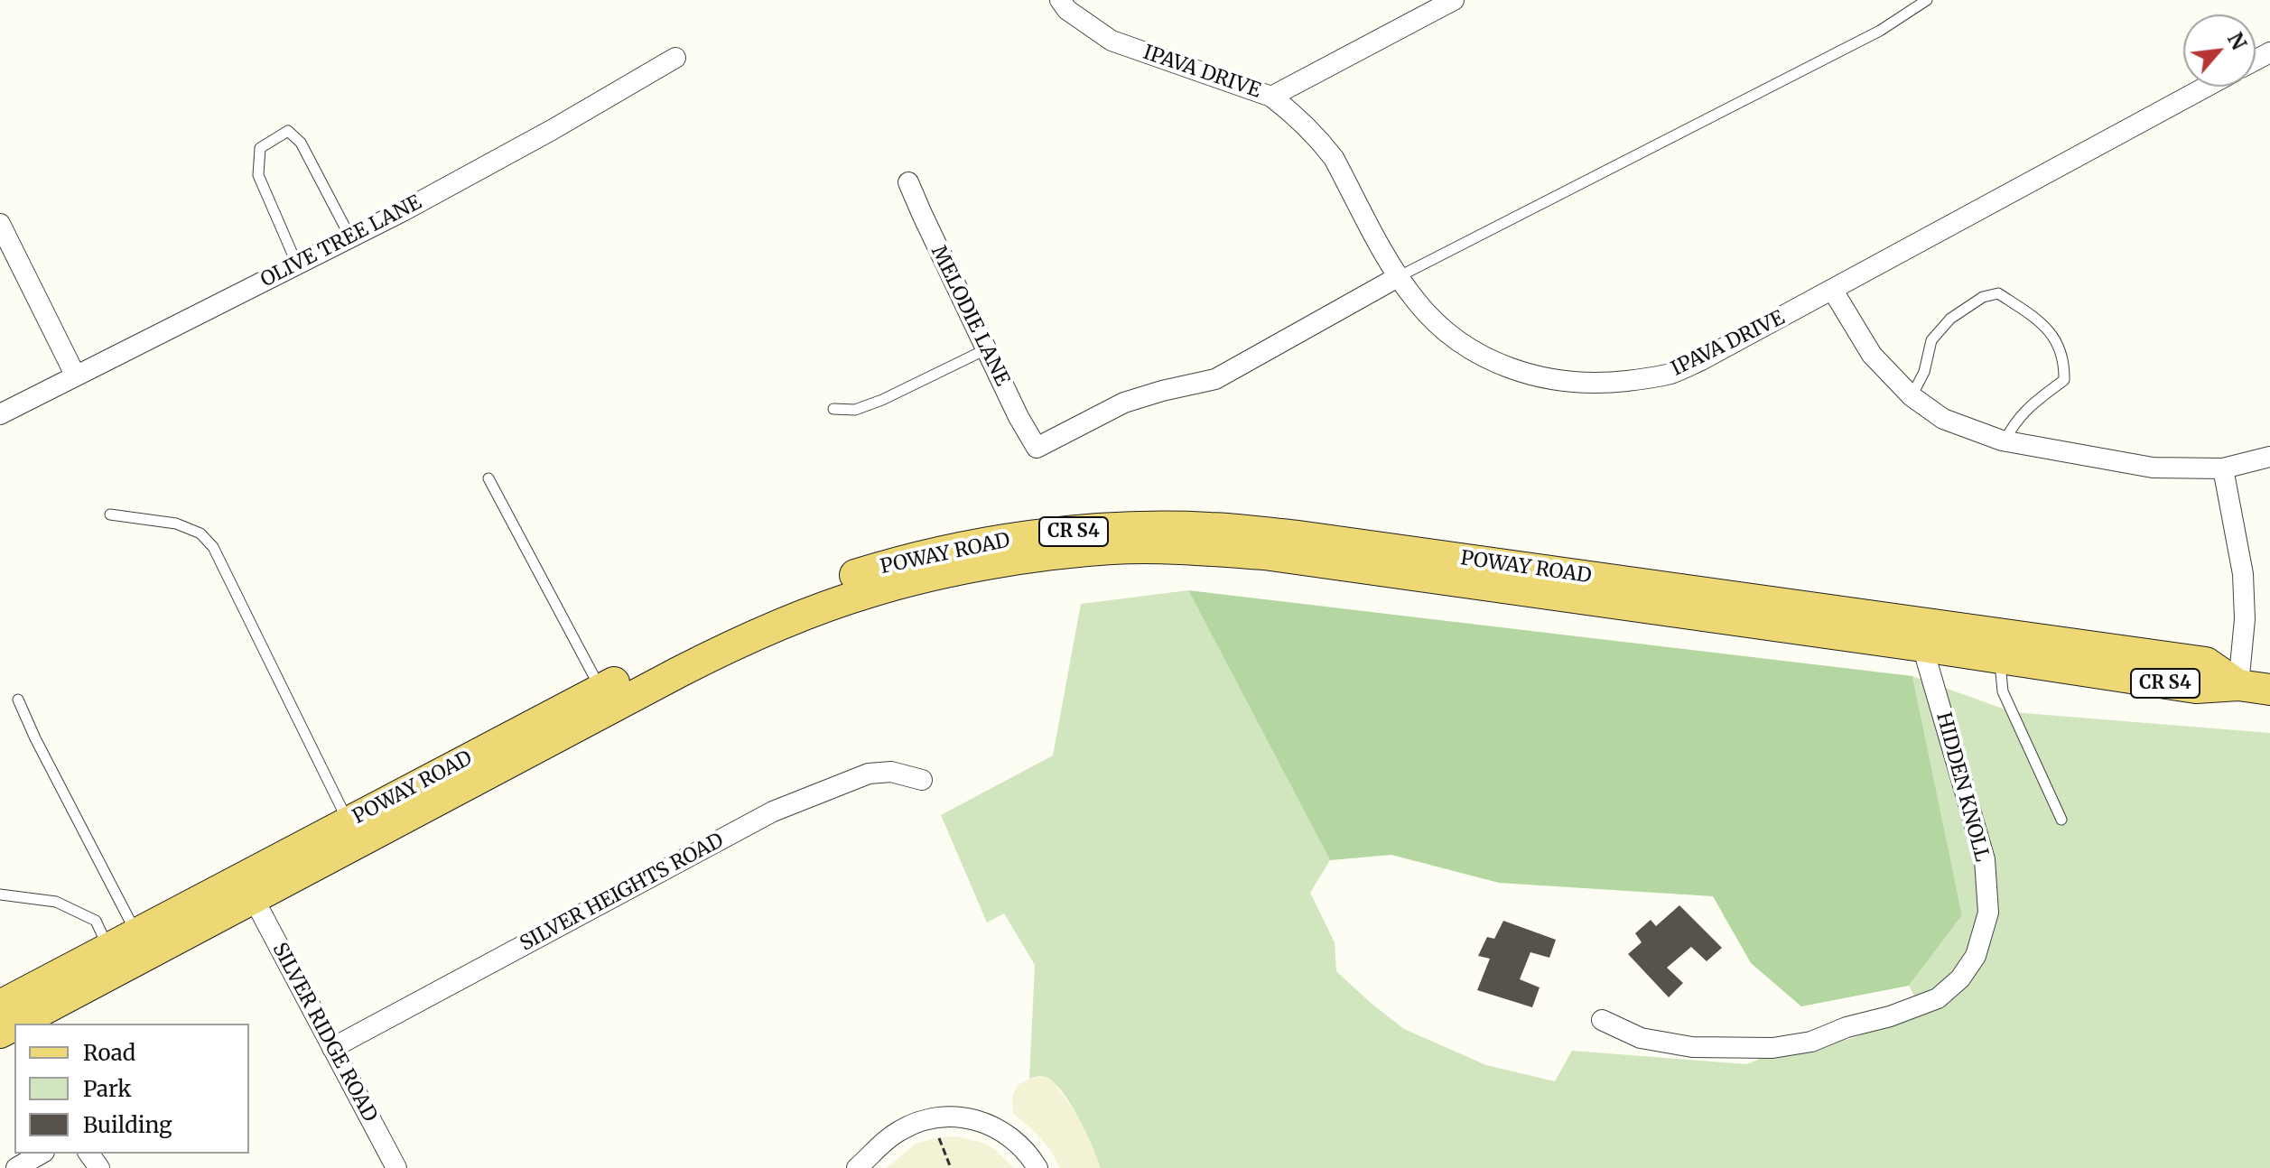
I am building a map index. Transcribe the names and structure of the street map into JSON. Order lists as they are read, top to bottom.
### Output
{
  "streets": {
    "main road": ["CR S4", "POWAY ROAD"],
    "street": [
      "IPAVA DRIVE",
      "OLIVE TREE LANE",
      "MELODIE LANE",
      "HIDDEN KNOLL",
      "SILVER HEIGHTS ROAD",
      "SILVER RIDGE ROAD"
    ]
  },
  "crossings": [
    ["IPAVA DRIVE", "MELODIE LANE"],
    ["POWAY ROAD", "HIDDEN KNOLL"],
    ["POWAY ROAD", "SILVER RIDGE ROAD"],
    ["SILVER HEIGHTS ROAD", "SILVER RIDGE ROAD"]
  ],
  "legend": ["Road", "Park", "Building"],
  "north": "top right"
}
